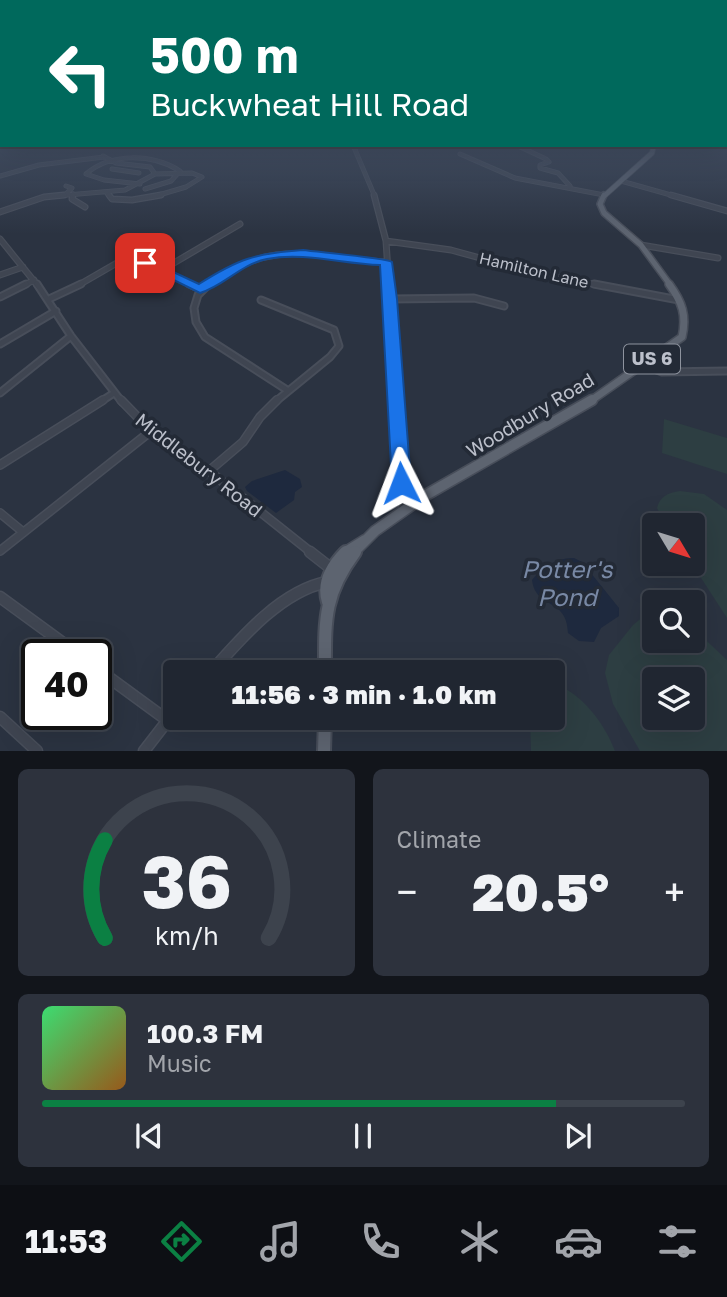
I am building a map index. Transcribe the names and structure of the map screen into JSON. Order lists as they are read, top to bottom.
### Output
{
  "streets": {
    "main road": ["US 6", "Woodbury Road"],
    "street": ["Hamilton Lane", "Middlebury Road"]
  },
  "crossings": [
    ["Hamilton Lane", "Woodbury Road"],
    ["US 6", "Woodbury Road"],
    ["Woodbury Road", "Middlebury Road"]
  ],
  "water": ["Potter's Pond"],
  "north": "bottom right",
  "page": {
    "turn": ["500 m", "Buckwheat Hill Road"],
    "limit": "40",
    "trip": "11:56 · 3 min · 1.0 km",
    "tile": "Climate",
    "heat": ["−", "20.5°", "+"],
    "song": ["100.3 FM", "Music"],
    "tabs": "11:53",
    "gauge": ["36", "km/h"]
  }
}
